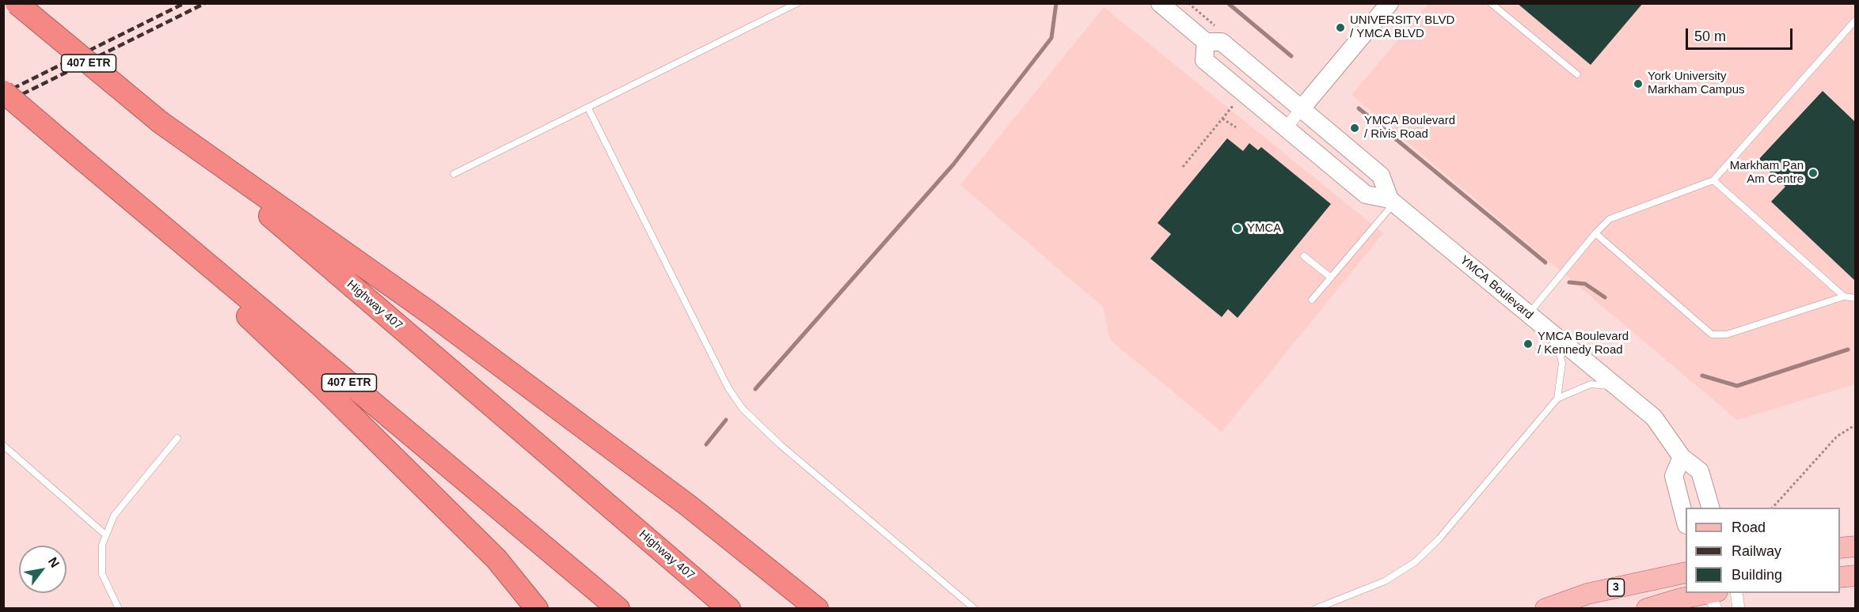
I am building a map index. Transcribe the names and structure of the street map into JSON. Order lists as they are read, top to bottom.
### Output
{
  "streets": {
    "highway": ["407 ETR", "Highway 407"],
    "main road": ["YMCA Boulevard", "3"]
  },
  "places": [
    "UNIVERSITY BLVD / YMCA BLVD",
    "York University Markham Campus",
    "YMCA Boulevard / Rivis Road",
    "Markham Pan Am Centre",
    "YMCA",
    "YMCA Boulevard / Kennedy Road"
  ],
  "legend": ["Road", "Railway", "Building"],
  "scale_bar": "50 m",
  "north": "top right"
}
